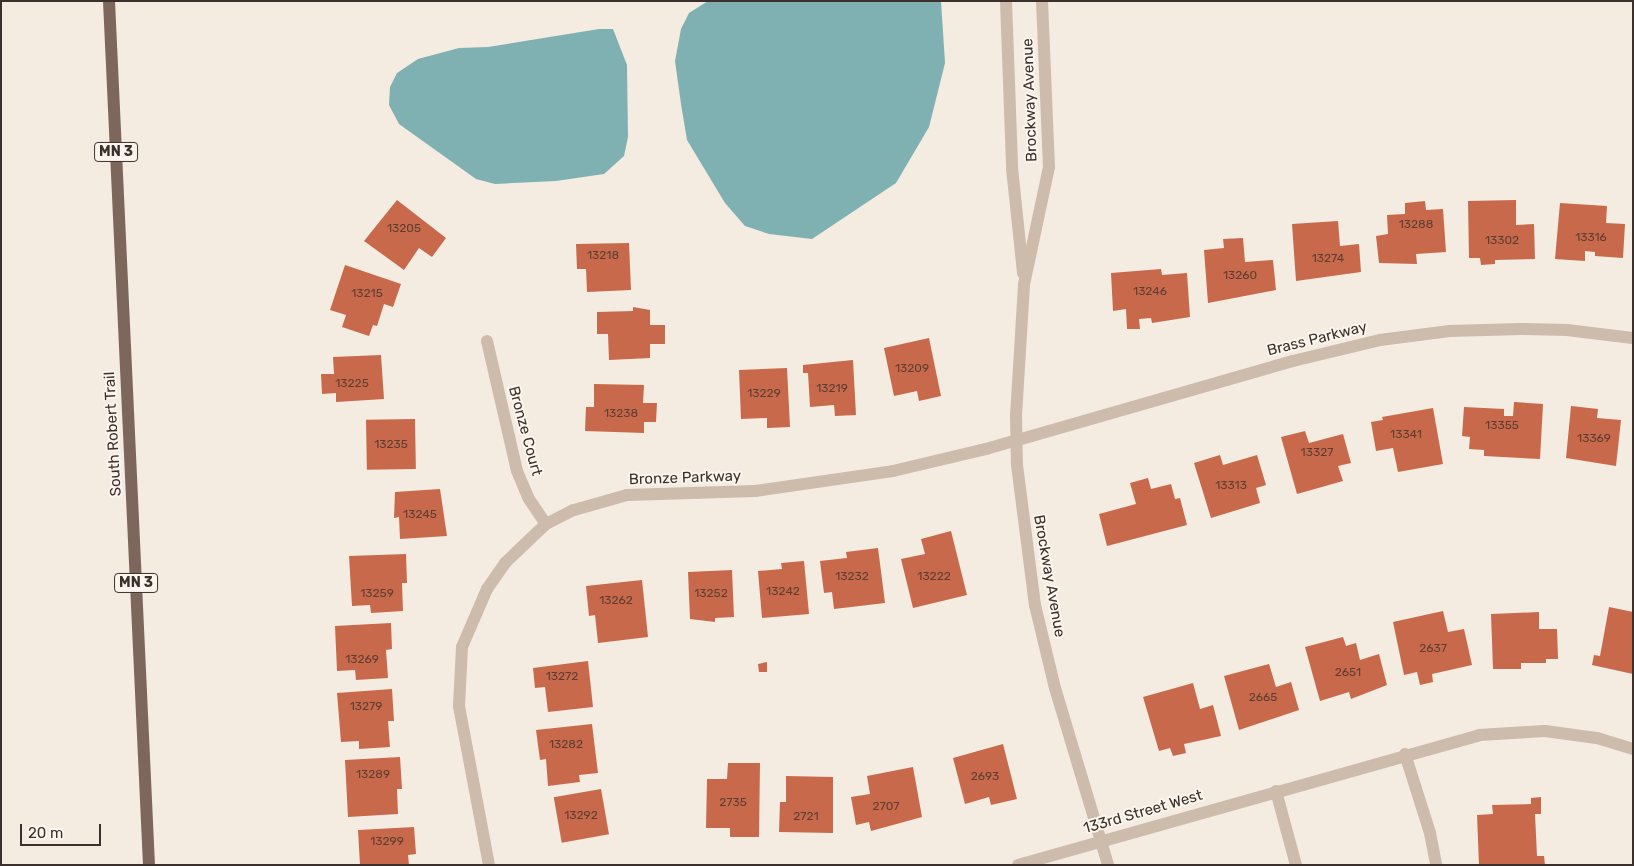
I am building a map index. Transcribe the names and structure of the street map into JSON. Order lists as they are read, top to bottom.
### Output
{
  "streets": {
    "main road": ["MN 3", "South Robert Trail"],
    "street": [
      "Brockway Avenue",
      "Brass Parkway",
      "Bronze Court",
      "Bronze Parkway",
      "133rd Street West"
    ]
  },
  "crossings": [
    ["Brockway Avenue", "Brass Parkway"],
    ["Brockway Avenue", "Bronze Parkway"],
    ["Brockway Avenue", "133rd Street West"],
    ["Brass Parkway", "Bronze Parkway"],
    ["Bronze Court", "Bronze Parkway"]
  ],
  "house_numbers": [
    "13288",
    "13205",
    "13316",
    "13302",
    "13218",
    "13274",
    "13260",
    "13246",
    "13215",
    "13209",
    "13225",
    "13219",
    "13229",
    "13238",
    "13355",
    "13341",
    "13369",
    "13235",
    "13327",
    "13313",
    "13245",
    "13232",
    "13222",
    "13242",
    "13259",
    "13252",
    "13262",
    "2637",
    "13269",
    "2651",
    "13272",
    "2665",
    "13279",
    "13282",
    "13289",
    "2693",
    "2735",
    "2707",
    "13292",
    "2721",
    "13299"
  ],
  "scale_bar": "20 m"
}
